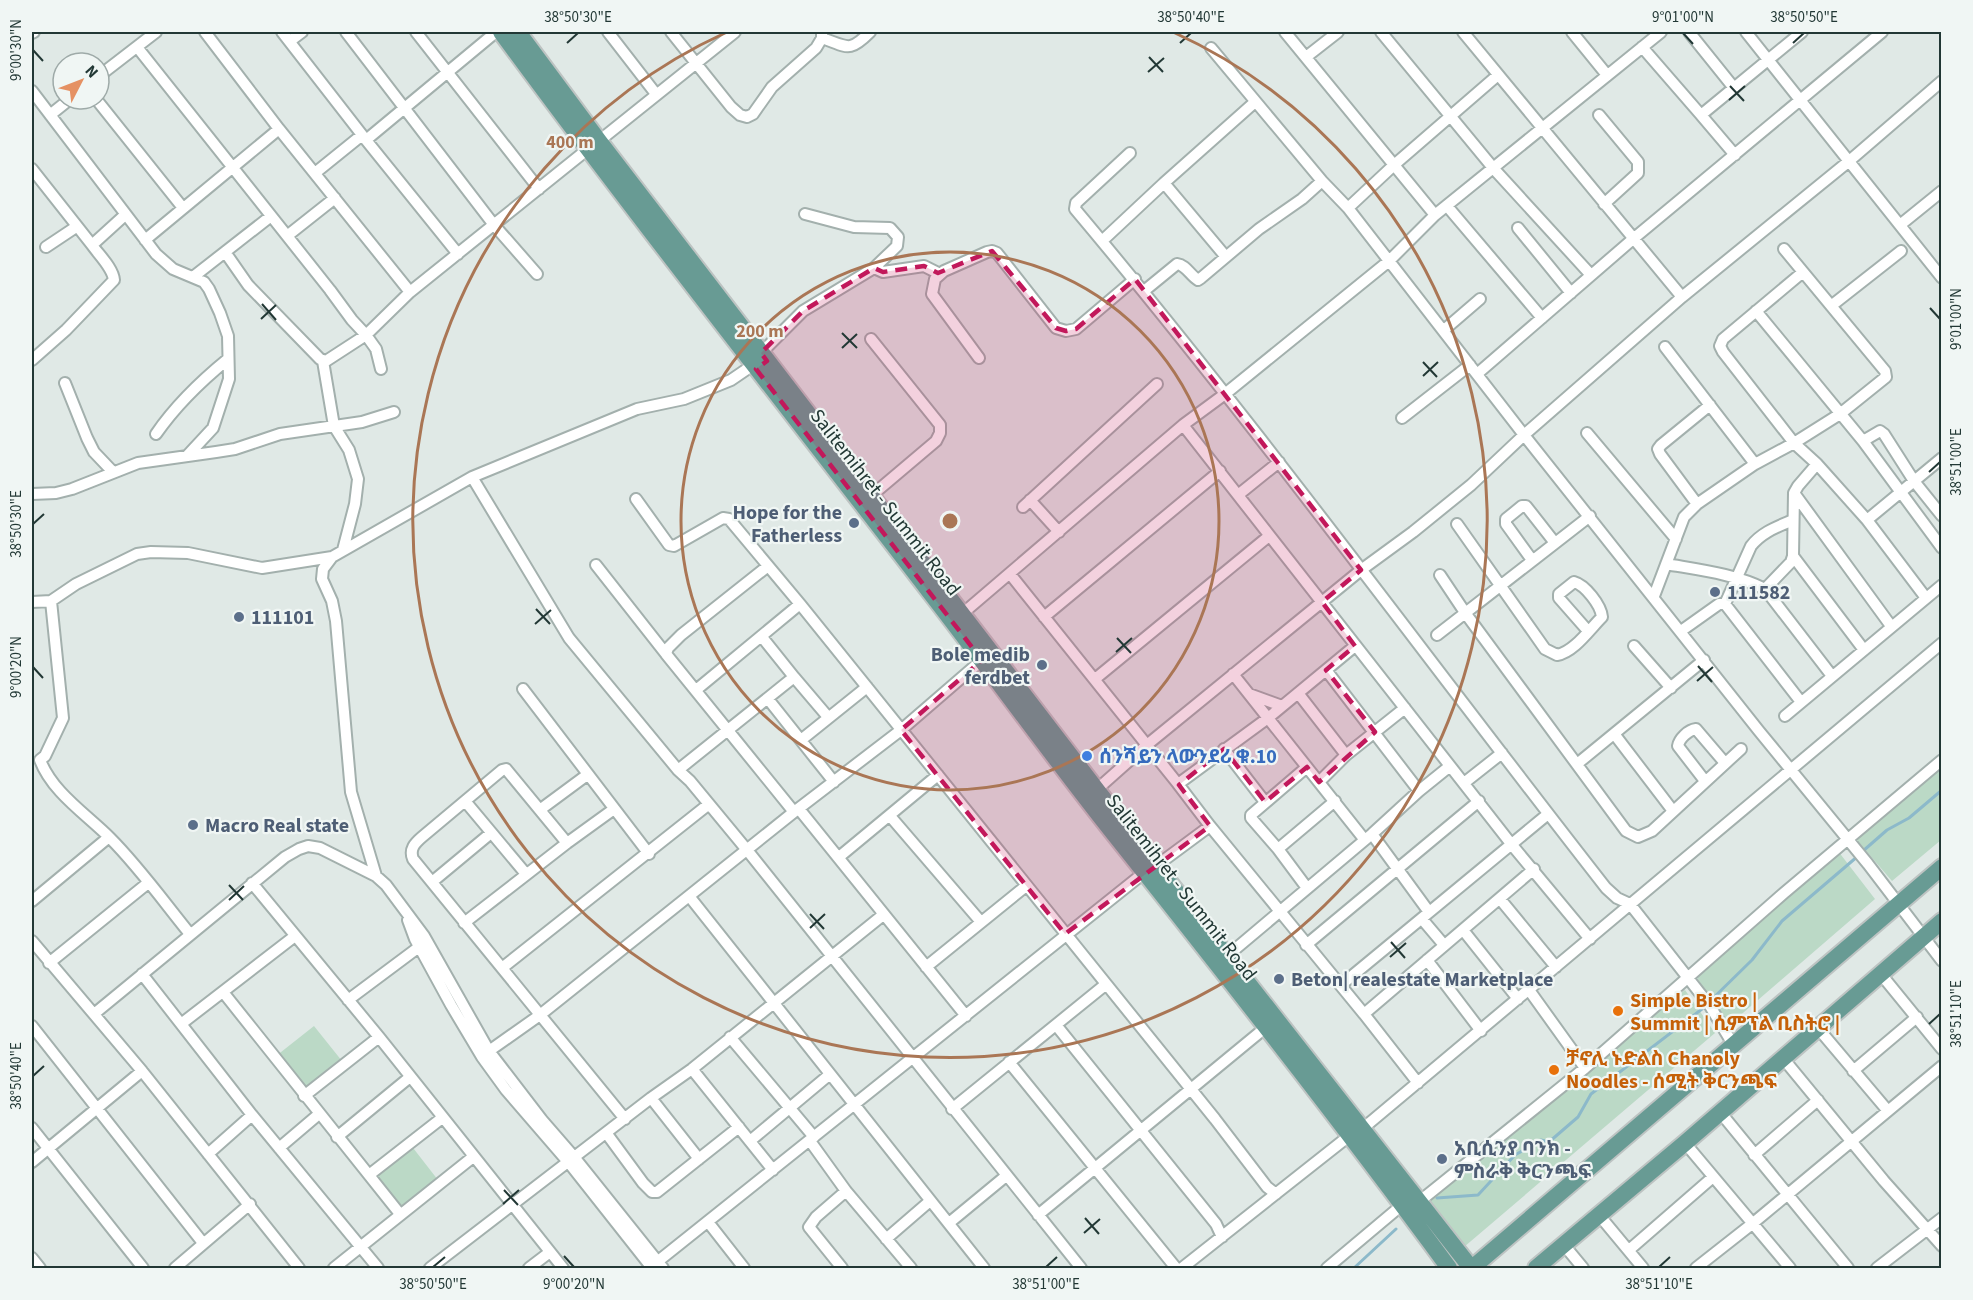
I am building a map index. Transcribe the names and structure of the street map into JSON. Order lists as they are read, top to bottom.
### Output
{
  "streets": {
    "main road": ["Salitemihret - Summit Road"]
  },
  "places": [
    "Hope for the Fatherless",
    "111582",
    "111101",
    "Bole medib ferdbet",
    "ሰንሻይን ላውንደሪ ቁ.10",
    "Macro Real state",
    "Beton| realestate Marketplace",
    "Simple Bistro | Summit | ሲምፕል ቢስትሮ |",
    "ቻኖሊ ኑድልስ Chanoly Noodles - ሰሚት ቅርንጫፍ",
    "አቢሲንያ ባንክ - ምስራቅ ቅርንጫፍ"
  ],
  "north": "top right",
  "coordinates": [
    "38°50'30\"E",
    "38°50'40\"E",
    "9°01'00\"N",
    "38°50'50\"E",
    "9°00'30\"N",
    "38°51'00\"E",
    "9°00'20\"N",
    "38°51'10\"E"
  ],
  "rings": ["400 m", "200 m"]
}
